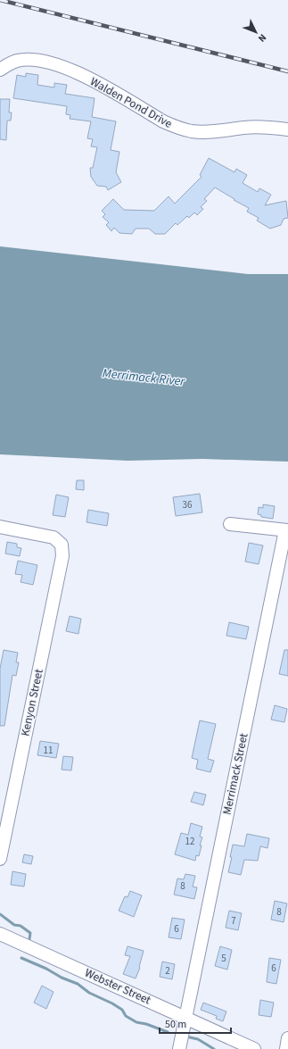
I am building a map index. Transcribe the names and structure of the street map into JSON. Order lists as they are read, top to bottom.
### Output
{
  "streets": {
    "street": [
      "Walden Pond Drive",
      "Kenyon Street",
      "Merrimack Street",
      "Webster Street"
    ]
  },
  "crossings": [
    ["Merrimack Street", "Webster Street"]
  ],
  "water": ["Merrimack River"],
  "house_numbers": [
    "36",
    "11",
    "12",
    "8",
    "8",
    "7",
    "6",
    "5",
    "6",
    "2"
  ],
  "scale_bar": "50 m",
  "north": "bottom right"
}
